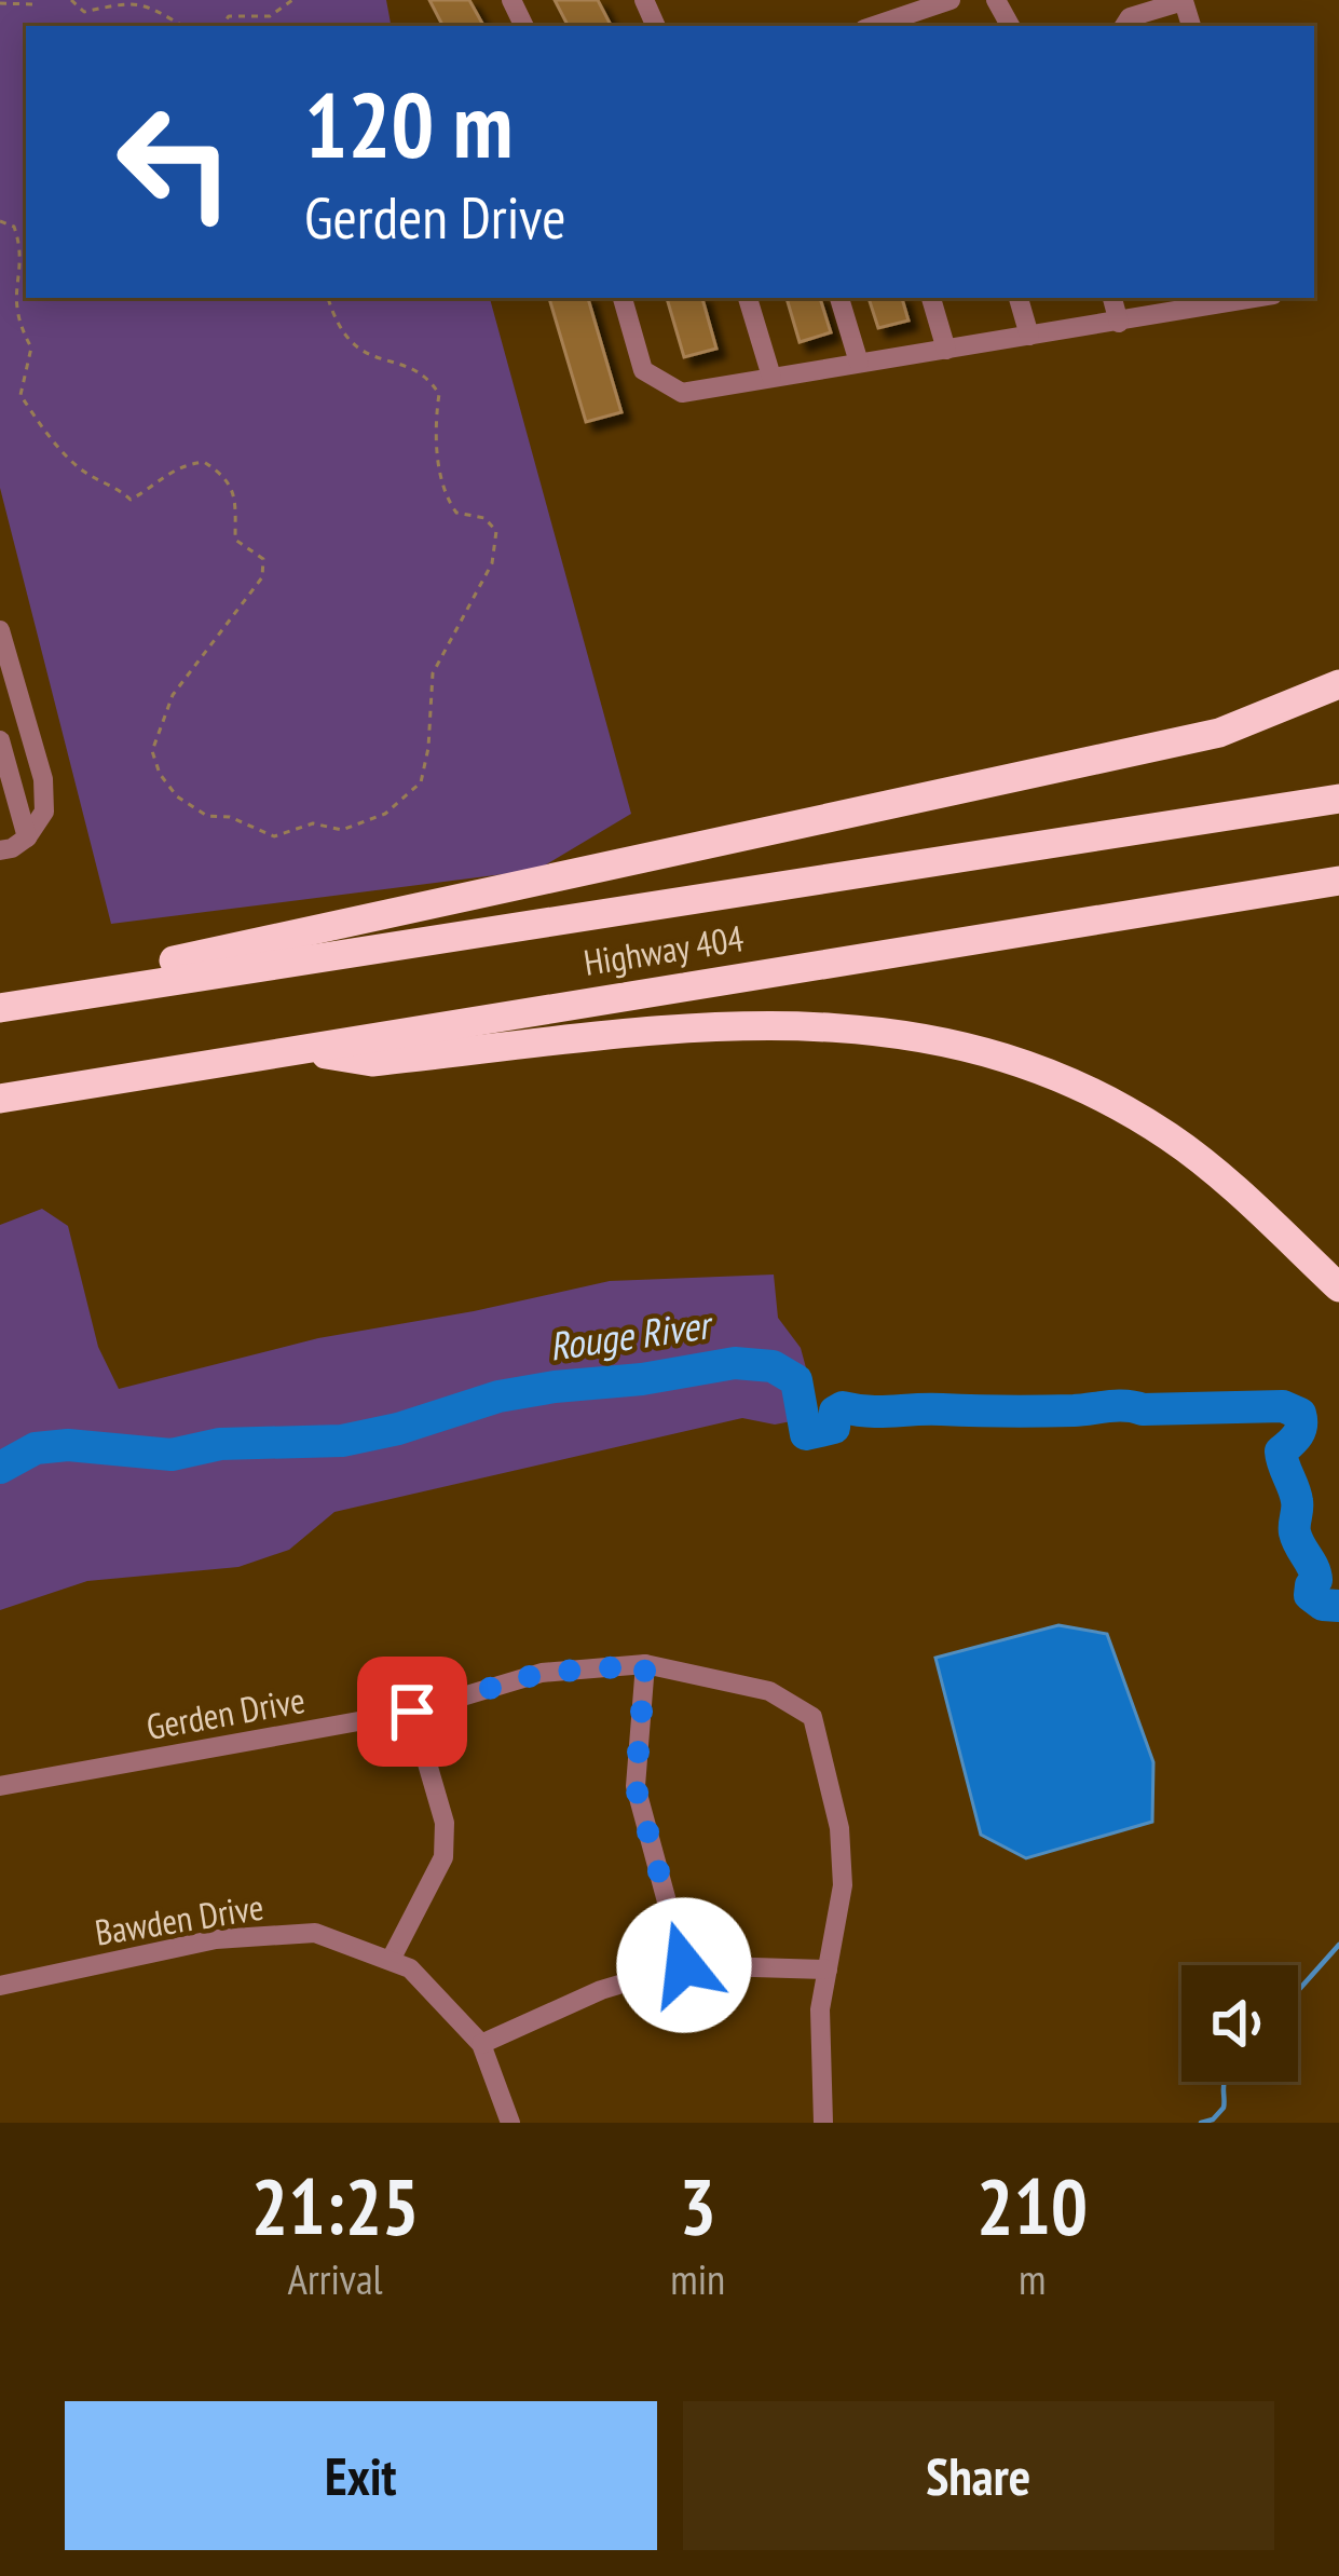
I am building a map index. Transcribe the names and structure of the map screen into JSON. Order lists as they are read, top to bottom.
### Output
{
  "streets": {
    "highway": ["Highway 404"],
    "street": ["Gerden Drive", "Bawden Drive"]
  },
  "water": ["Rouge River"],
  "page": {
    "turn": ["120 m", "Gerden Drive"],
    "eta": [
      "21:25",
      "Arrival",
      "3",
      "min",
      "210",
      "m"
    ],
    "buttons": ["Exit", "Share"]
  }
}
